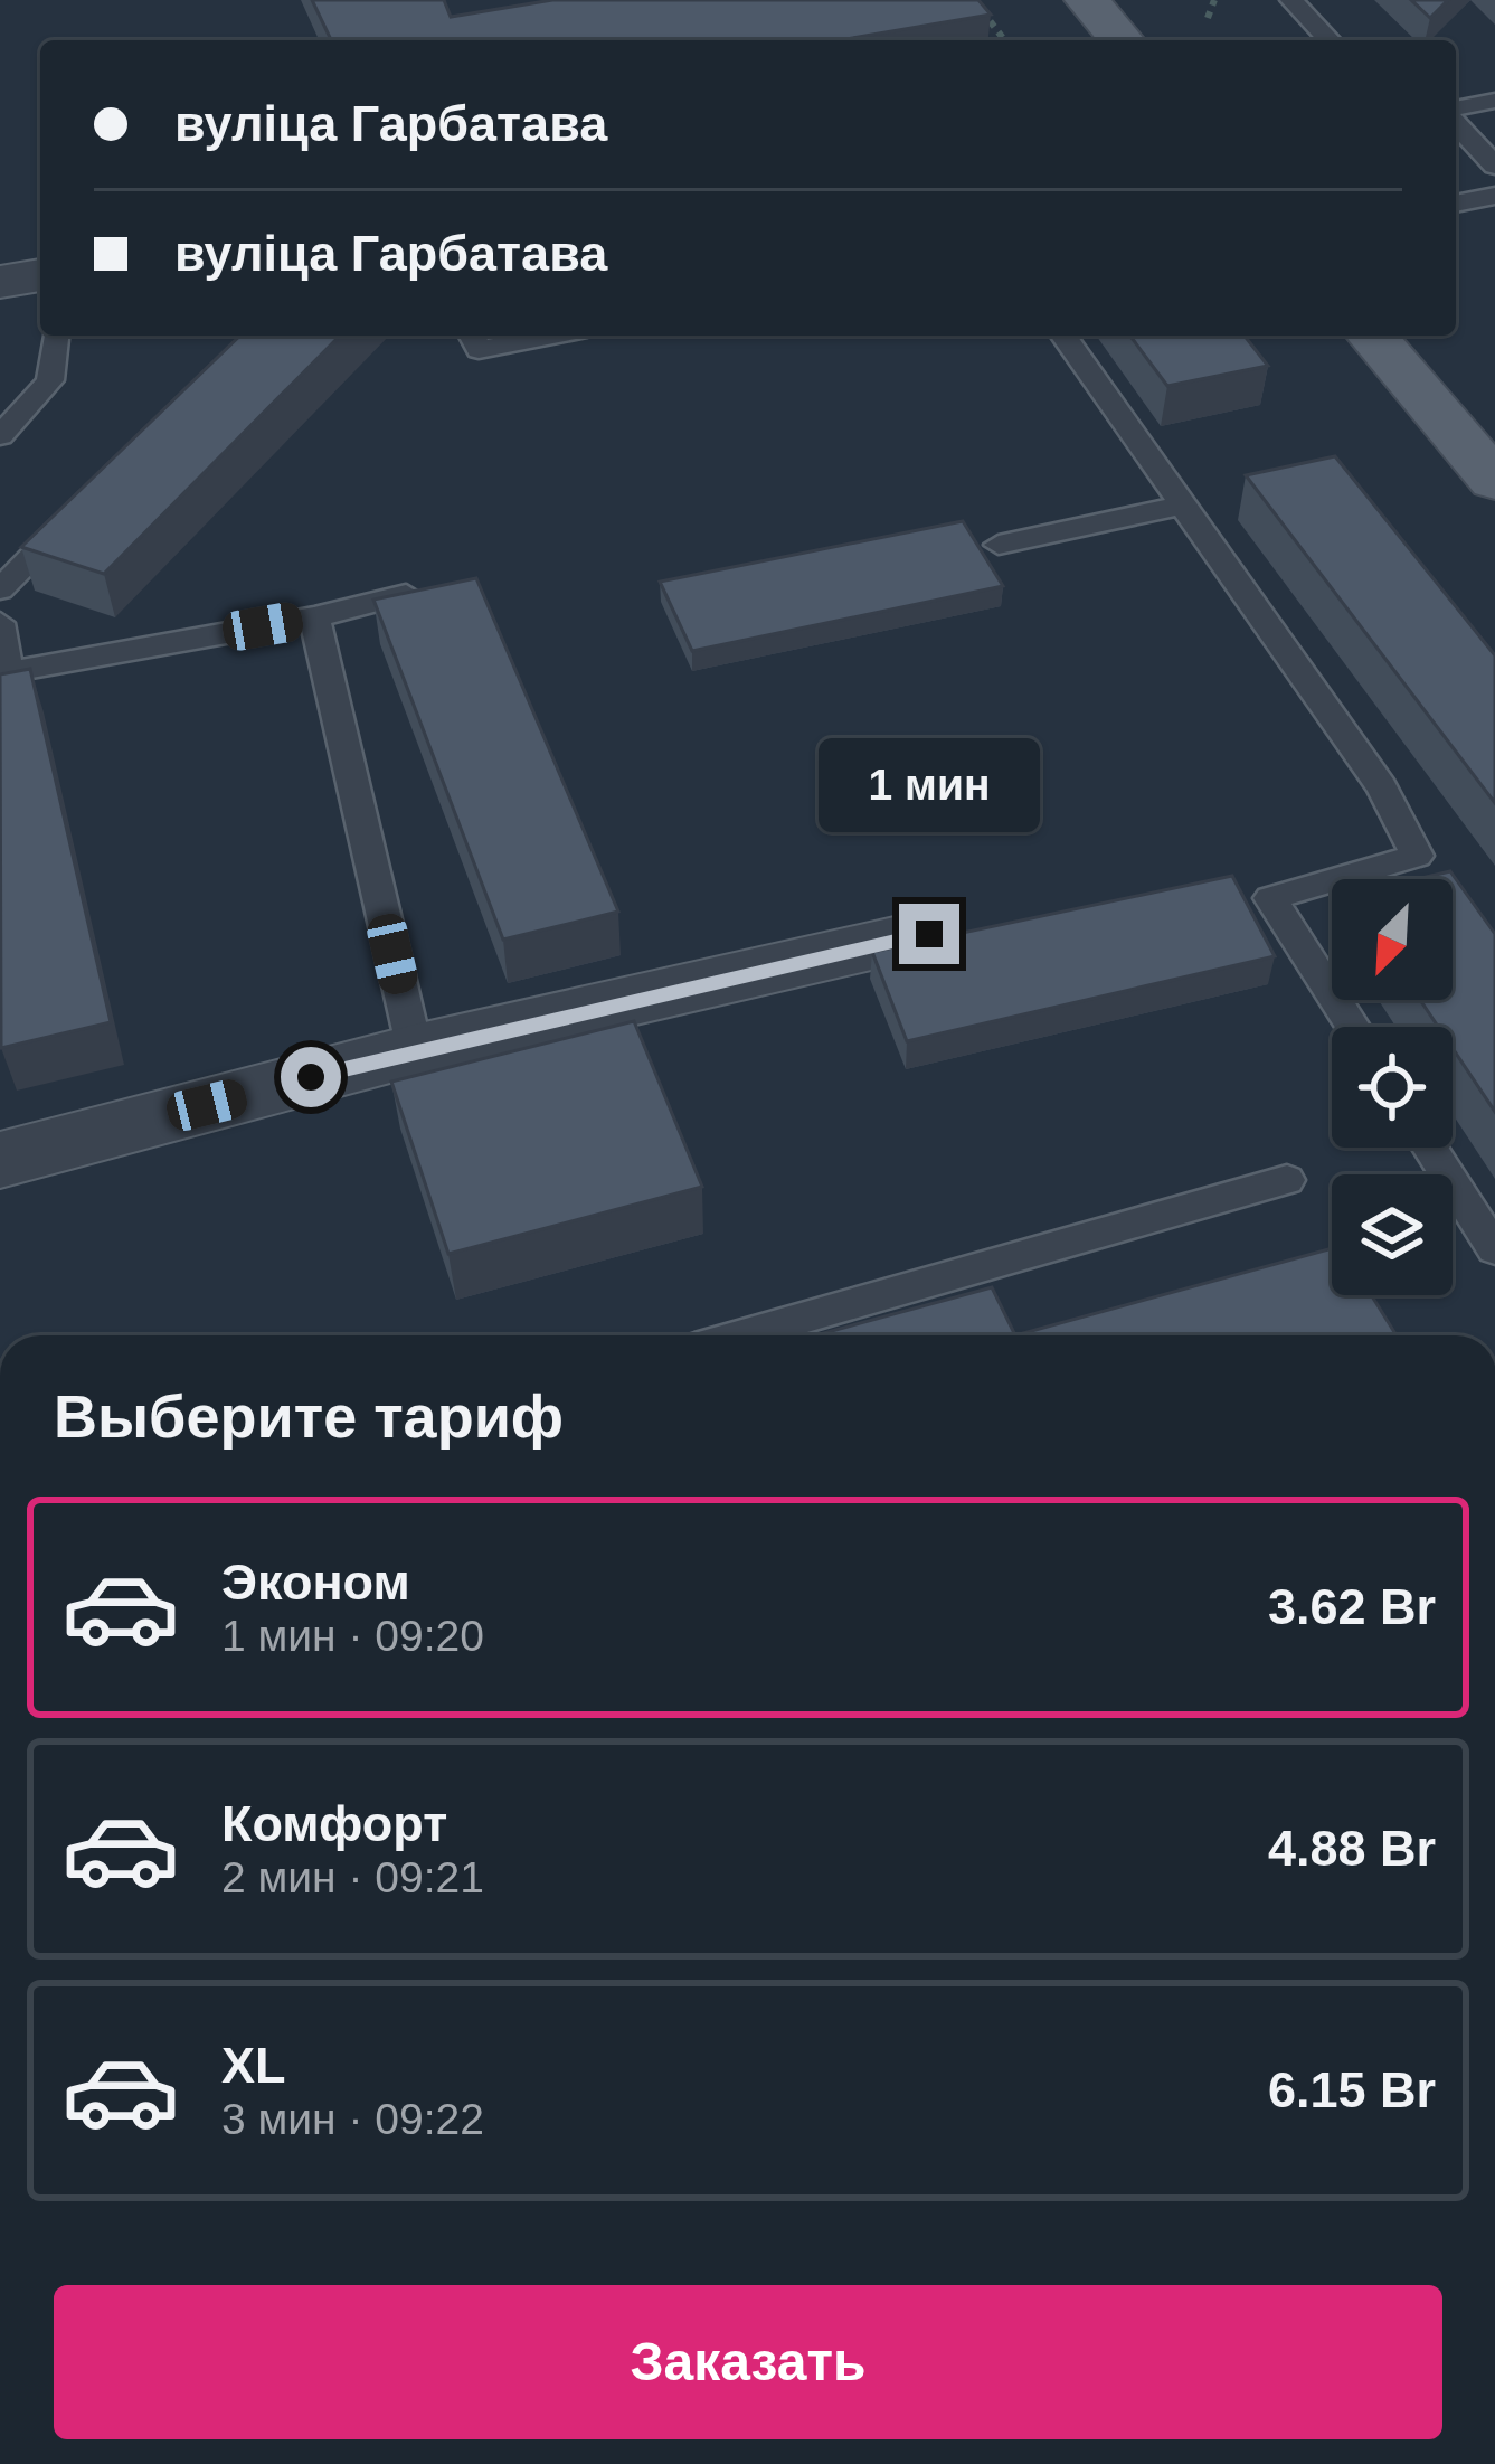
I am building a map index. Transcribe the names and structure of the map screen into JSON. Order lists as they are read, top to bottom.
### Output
{
  "north": "bottom left",
  "page": {
    "banner": ["вуліца Гарбатава", "вуліца Гарбатава"],
    "bubble": "1 мин",
    "heading": "Выберите тариф",
    "list": [
      {
        "name": "Эконом",
        "note": "1 мин · 09:20",
        "value": "3.62 Br"
      },
      {
        "name": "Комфорт",
        "note": "2 мин · 09:21",
        "value": "4.88 Br"
      },
      {
        "name": "XL",
        "note": "3 мин · 09:22",
        "value": "6.15 Br"
      }
    ],
    "buttons": "Заказать"
  }
}
